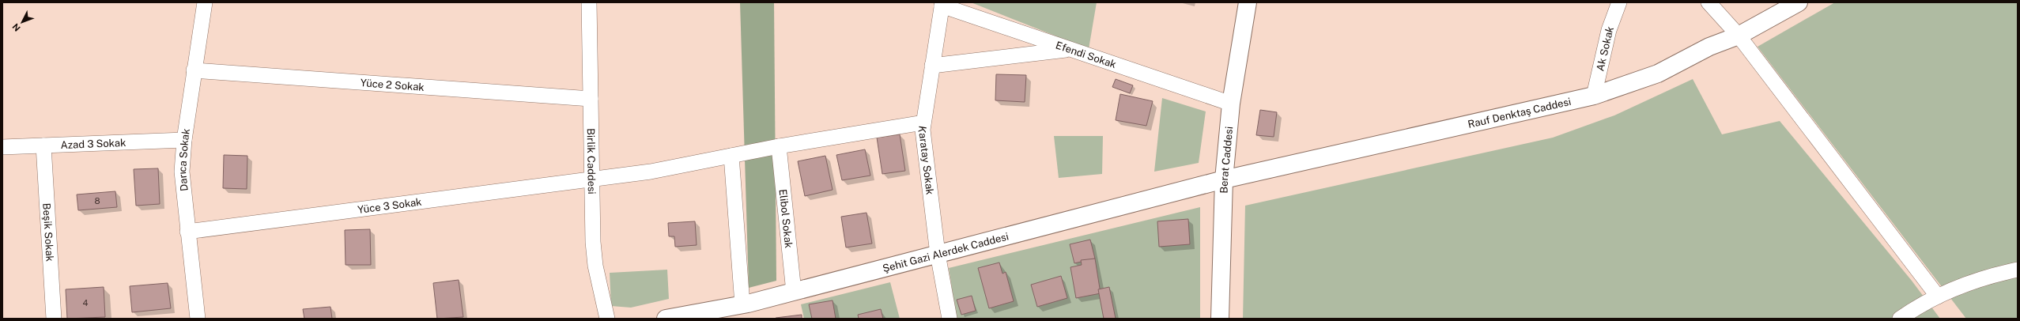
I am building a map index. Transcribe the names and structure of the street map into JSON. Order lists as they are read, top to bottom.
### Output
{
  "streets": {
    "street": [
      "Ak Sokak",
      "Efendi Sokak",
      "Yüce 2 Sokak",
      "Rauf Denktaş Caddesi",
      "Azad 3 Sokak",
      "Berat Caddesi",
      "Darıca Sokak",
      "Karatay Sokak",
      "Birlik Caddesi",
      "Yüce 3 Sokak",
      "Elibol Sokak",
      "Beşik Sokak",
      "Şehit Gazi Alerdek Caddesi"
    ]
  },
  "crossings": [
    ["Ak Sokak", "Rauf Denktaş Caddesi"],
    ["Efendi Sokak", "Berat Caddesi"],
    ["Efendi Sokak", "Karatay Sokak"],
    ["Yüce 2 Sokak", "Darıca Sokak"],
    ["Yüce 2 Sokak", "Birlik Caddesi"],
    ["Rauf Denktaş Caddesi", "Berat Caddesi"],
    ["Rauf Denktaş Caddesi", "Şehit Gazi Alerdek Caddesi"],
    ["Azad 3 Sokak", "Darıca Sokak"],
    ["Azad 3 Sokak", "Beşik Sokak"],
    ["Berat Caddesi", "Şehit Gazi Alerdek Caddesi"],
    ["Darıca Sokak", "Yüce 3 Sokak"],
    ["Karatay Sokak", "Yüce 3 Sokak"],
    ["Karatay Sokak", "Şehit Gazi Alerdek Caddesi"],
    ["Birlik Caddesi", "Yüce 3 Sokak"],
    ["Yüce 3 Sokak", "Elibol Sokak"],
    ["Elibol Sokak", "Şehit Gazi Alerdek Caddesi"]
  ],
  "house_numbers": ["8", "4"],
  "north": "bottom left"
}
